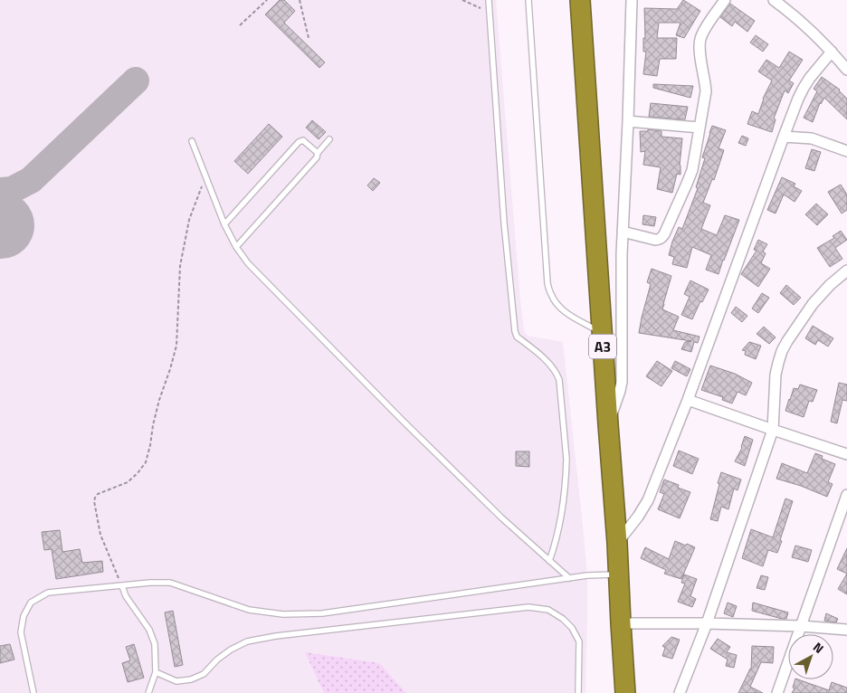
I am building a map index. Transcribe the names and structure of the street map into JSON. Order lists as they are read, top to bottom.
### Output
{
  "streets": {
    "highway": ["A3"]
  },
  "north": "top right"
}
